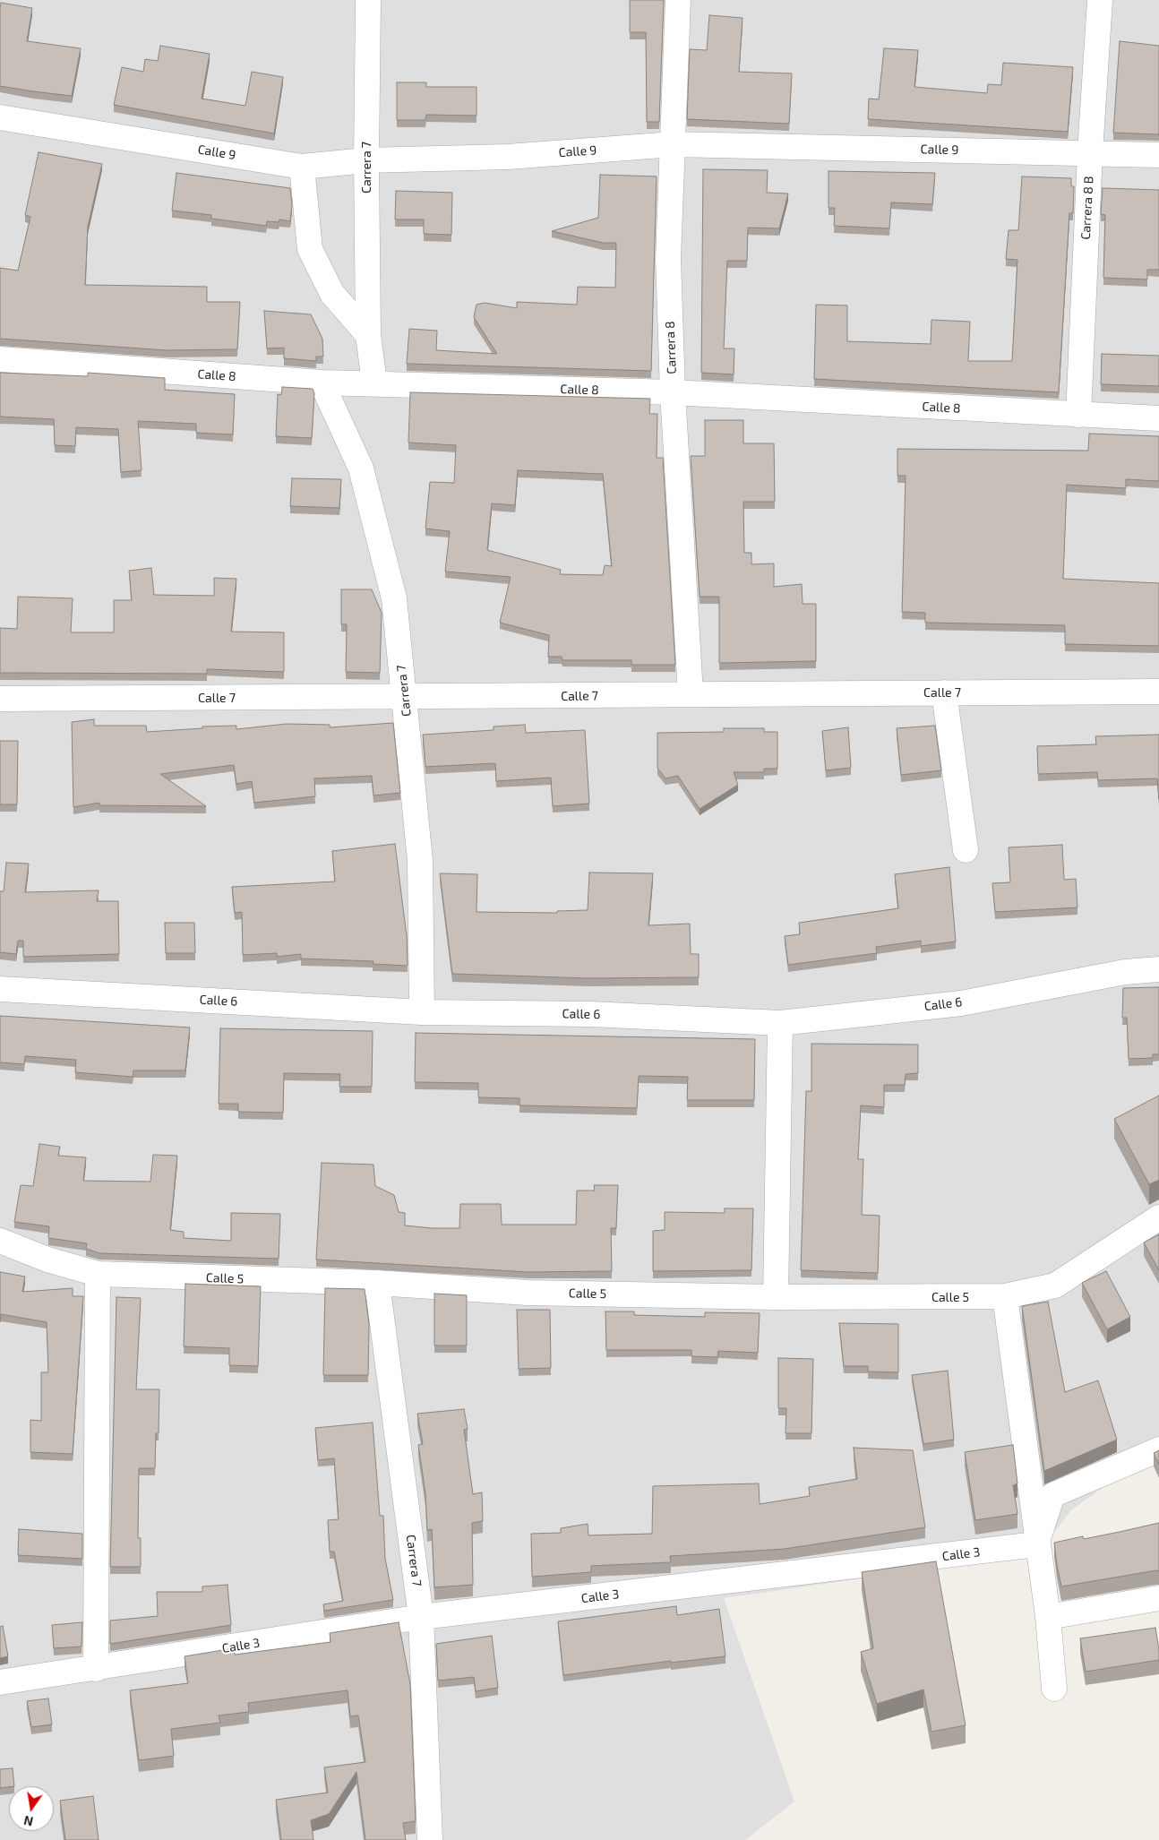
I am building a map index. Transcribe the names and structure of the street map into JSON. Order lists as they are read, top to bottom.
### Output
{
  "streets": {
    "street": [
      "Calle 9",
      "Carrera 7",
      "Carrera 8 B",
      "Carrera 8",
      "Calle 8",
      "Calle 7",
      "Calle 6",
      "Calle 5",
      "Calle 3"
    ]
  },
  "crossings": [
    ["Calle 9", "Carrera 7"],
    ["Calle 9", "Carrera 8 B"],
    ["Calle 9", "Carrera 8"],
    ["Carrera 7", "Calle 8"],
    ["Carrera 7", "Calle 7"],
    ["Carrera 7", "Calle 6"],
    ["Carrera 7", "Calle 5"],
    ["Carrera 7", "Calle 3"],
    ["Carrera 8 B", "Calle 8"],
    ["Carrera 8", "Calle 8"],
    ["Carrera 8", "Calle 7"]
  ],
  "north": "bottom"
}
